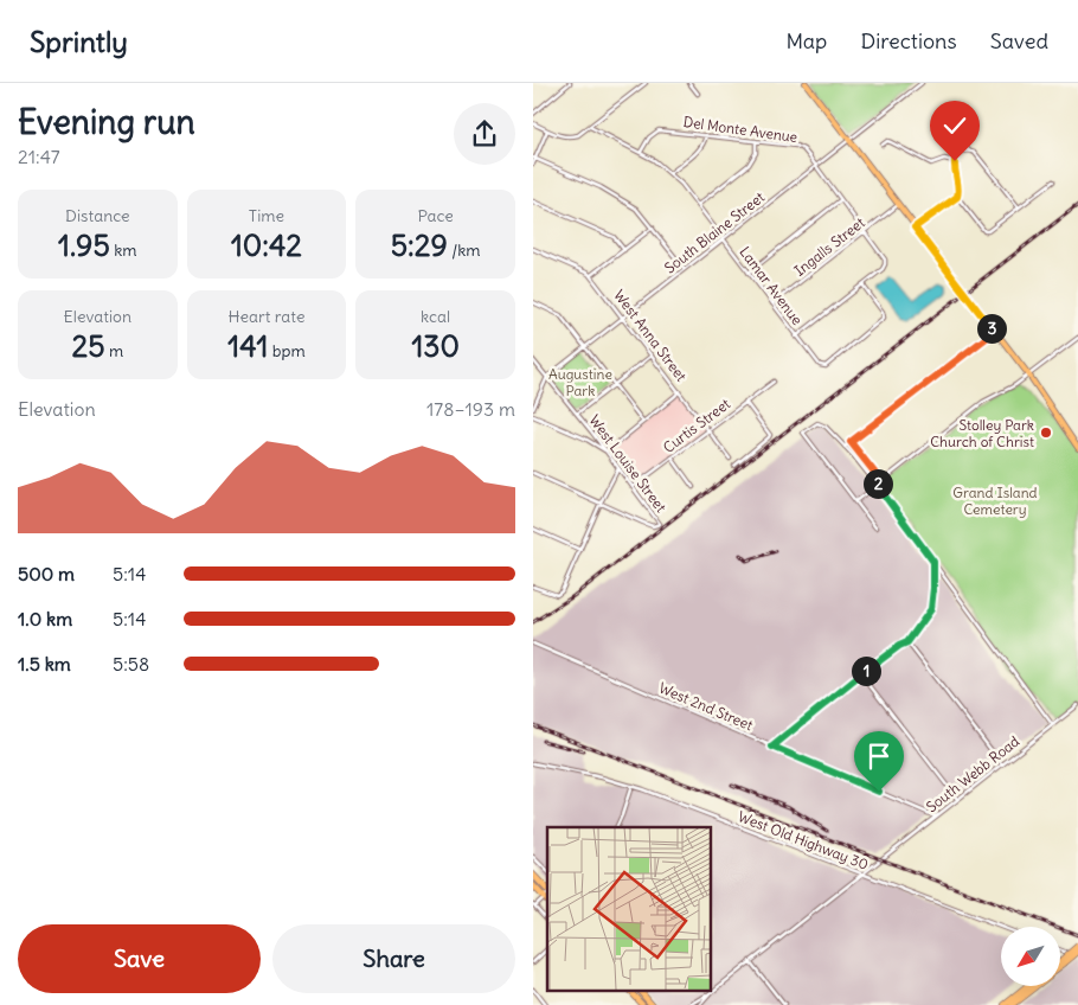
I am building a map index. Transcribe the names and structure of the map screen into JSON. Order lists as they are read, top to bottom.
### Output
{
  "streets": {
    "street": [
      "Del Monte Avenue",
      "South Blaine Street",
      "Ingalls Street",
      "Lamar Avenue",
      "West Anna Street",
      "Curtis Street",
      "West Louise Street",
      "West 2nd Street",
      "South Webb Road",
      "West Old Highway 30"
    ]
  },
  "crossings": [
    ["Del Monte Avenue", "South Blaine Street"],
    ["Del Monte Avenue", "Ingalls Street"],
    ["Del Monte Avenue", "Lamar Avenue"],
    ["South Blaine Street", "Lamar Avenue"],
    ["South Blaine Street", "West Anna Street"],
    ["South Blaine Street", "West Louise Street"],
    ["Ingalls Street", "Lamar Avenue"],
    ["West Anna Street", "Curtis Street"],
    ["Curtis Street", "West Louise Street"],
    ["West 2nd Street", "South Webb Road"],
    ["South Webb Road", "West Old Highway 30"]
  ],
  "parks": ["Augustine Park", "Grand Island Cemetery"],
  "places": ["Stolley Park Church of Christ"],
  "north": "bottom left",
  "page": {
    "header": "Sprintly",
    "nav": ["Map", "Directions", "Saved"],
    "heading": ["Evening run", "21:47"],
    "stats": [
      ["Distance", "1.95 km"],
      ["Time", "10:42"],
      ["Pace", "5:29 /km"],
      ["Elevation", "25 m"],
      ["Heart rate", "141 bpm"],
      ["kcal", "130"]
    ],
    "pins": ["3", "2", "1"],
    "chart": ["Elevation", "178–193 m"],
    "list": [
      {
        "name": "500 m",
        "note": "5:14"
      },
      {
        "name": "1.0 km",
        "note": "5:14"
      },
      {
        "name": "1.5 km",
        "note": "5:58"
      }
    ],
    "buttons": ["Save", "Share"]
  }
}
